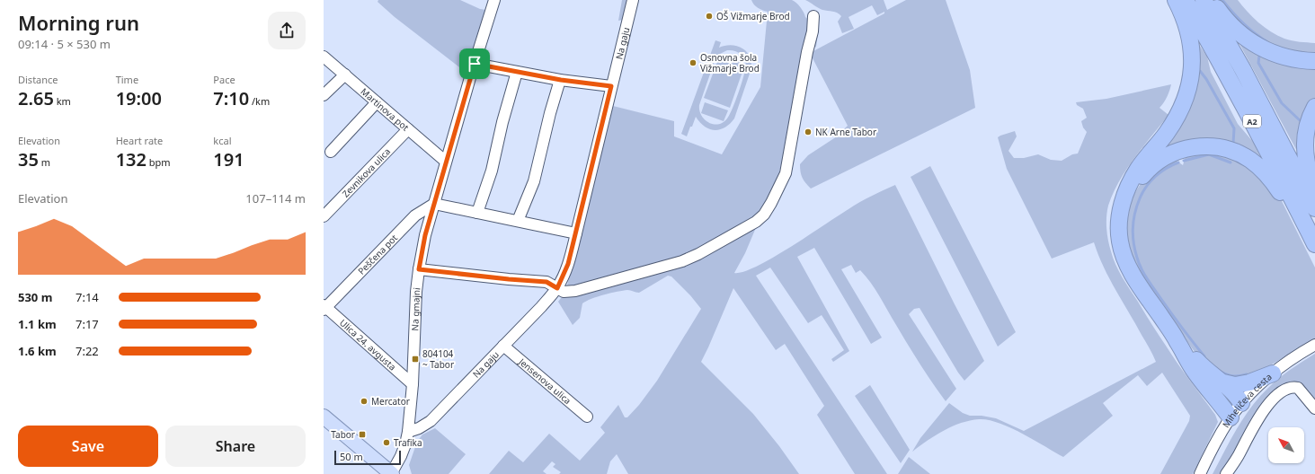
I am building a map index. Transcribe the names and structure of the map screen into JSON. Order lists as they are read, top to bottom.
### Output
{
  "streets": {
    "highway": ["A2"],
    "street": [
      "Na gaju",
      "Martinova pot",
      "Zevnikova ulica",
      "Peščena pot",
      "Na gmajni",
      "Ulica 24. avgusta",
      "Jensenova ulica",
      "Miheličeva cesta"
    ]
  },
  "crossings": [
    ["Na gaju", "Na gmajni"],
    ["Na gaju", "Jensenova ulica"],
    ["Martinova pot", "Zevnikova ulica"],
    ["Martinova pot", "Na gmajni"],
    ["Peščena pot", "Na gmajni"],
    ["Peščena pot", "Ulica 24. avgusta"],
    ["Na gmajni", "Ulica 24. avgusta"]
  ],
  "places": {
    "other": [
      "OŠ Vižmarje Brod",
      "Osnovna šola Vižmarje Brod",
      "NK Arne Tabor",
      "Mercator",
      "Trafika"
    ],
    "transit": ["804104 ~ Tabor", "Tabor"]
  },
  "scale_bar": "50 m",
  "north": "top left",
  "page": {
    "heading": ["Morning run", "09:14 · 5 × 530 m"],
    "stats": [
      ["Distance", "2.65 km"],
      ["Time", "19:00"],
      ["Pace", "7:10 /km"],
      ["Elevation", "35 m"],
      ["Heart rate", "132 bpm"],
      ["kcal", "191"]
    ],
    "chart": ["Elevation", "107–114 m"],
    "list": [
      {
        "name": "530 m",
        "note": "7:14"
      },
      {
        "name": "1.1 km",
        "note": "7:17"
      },
      {
        "name": "1.6 km",
        "note": "7:22"
      }
    ],
    "buttons": ["Save", "Share"],
    "scale": "50 m"
  }
}
